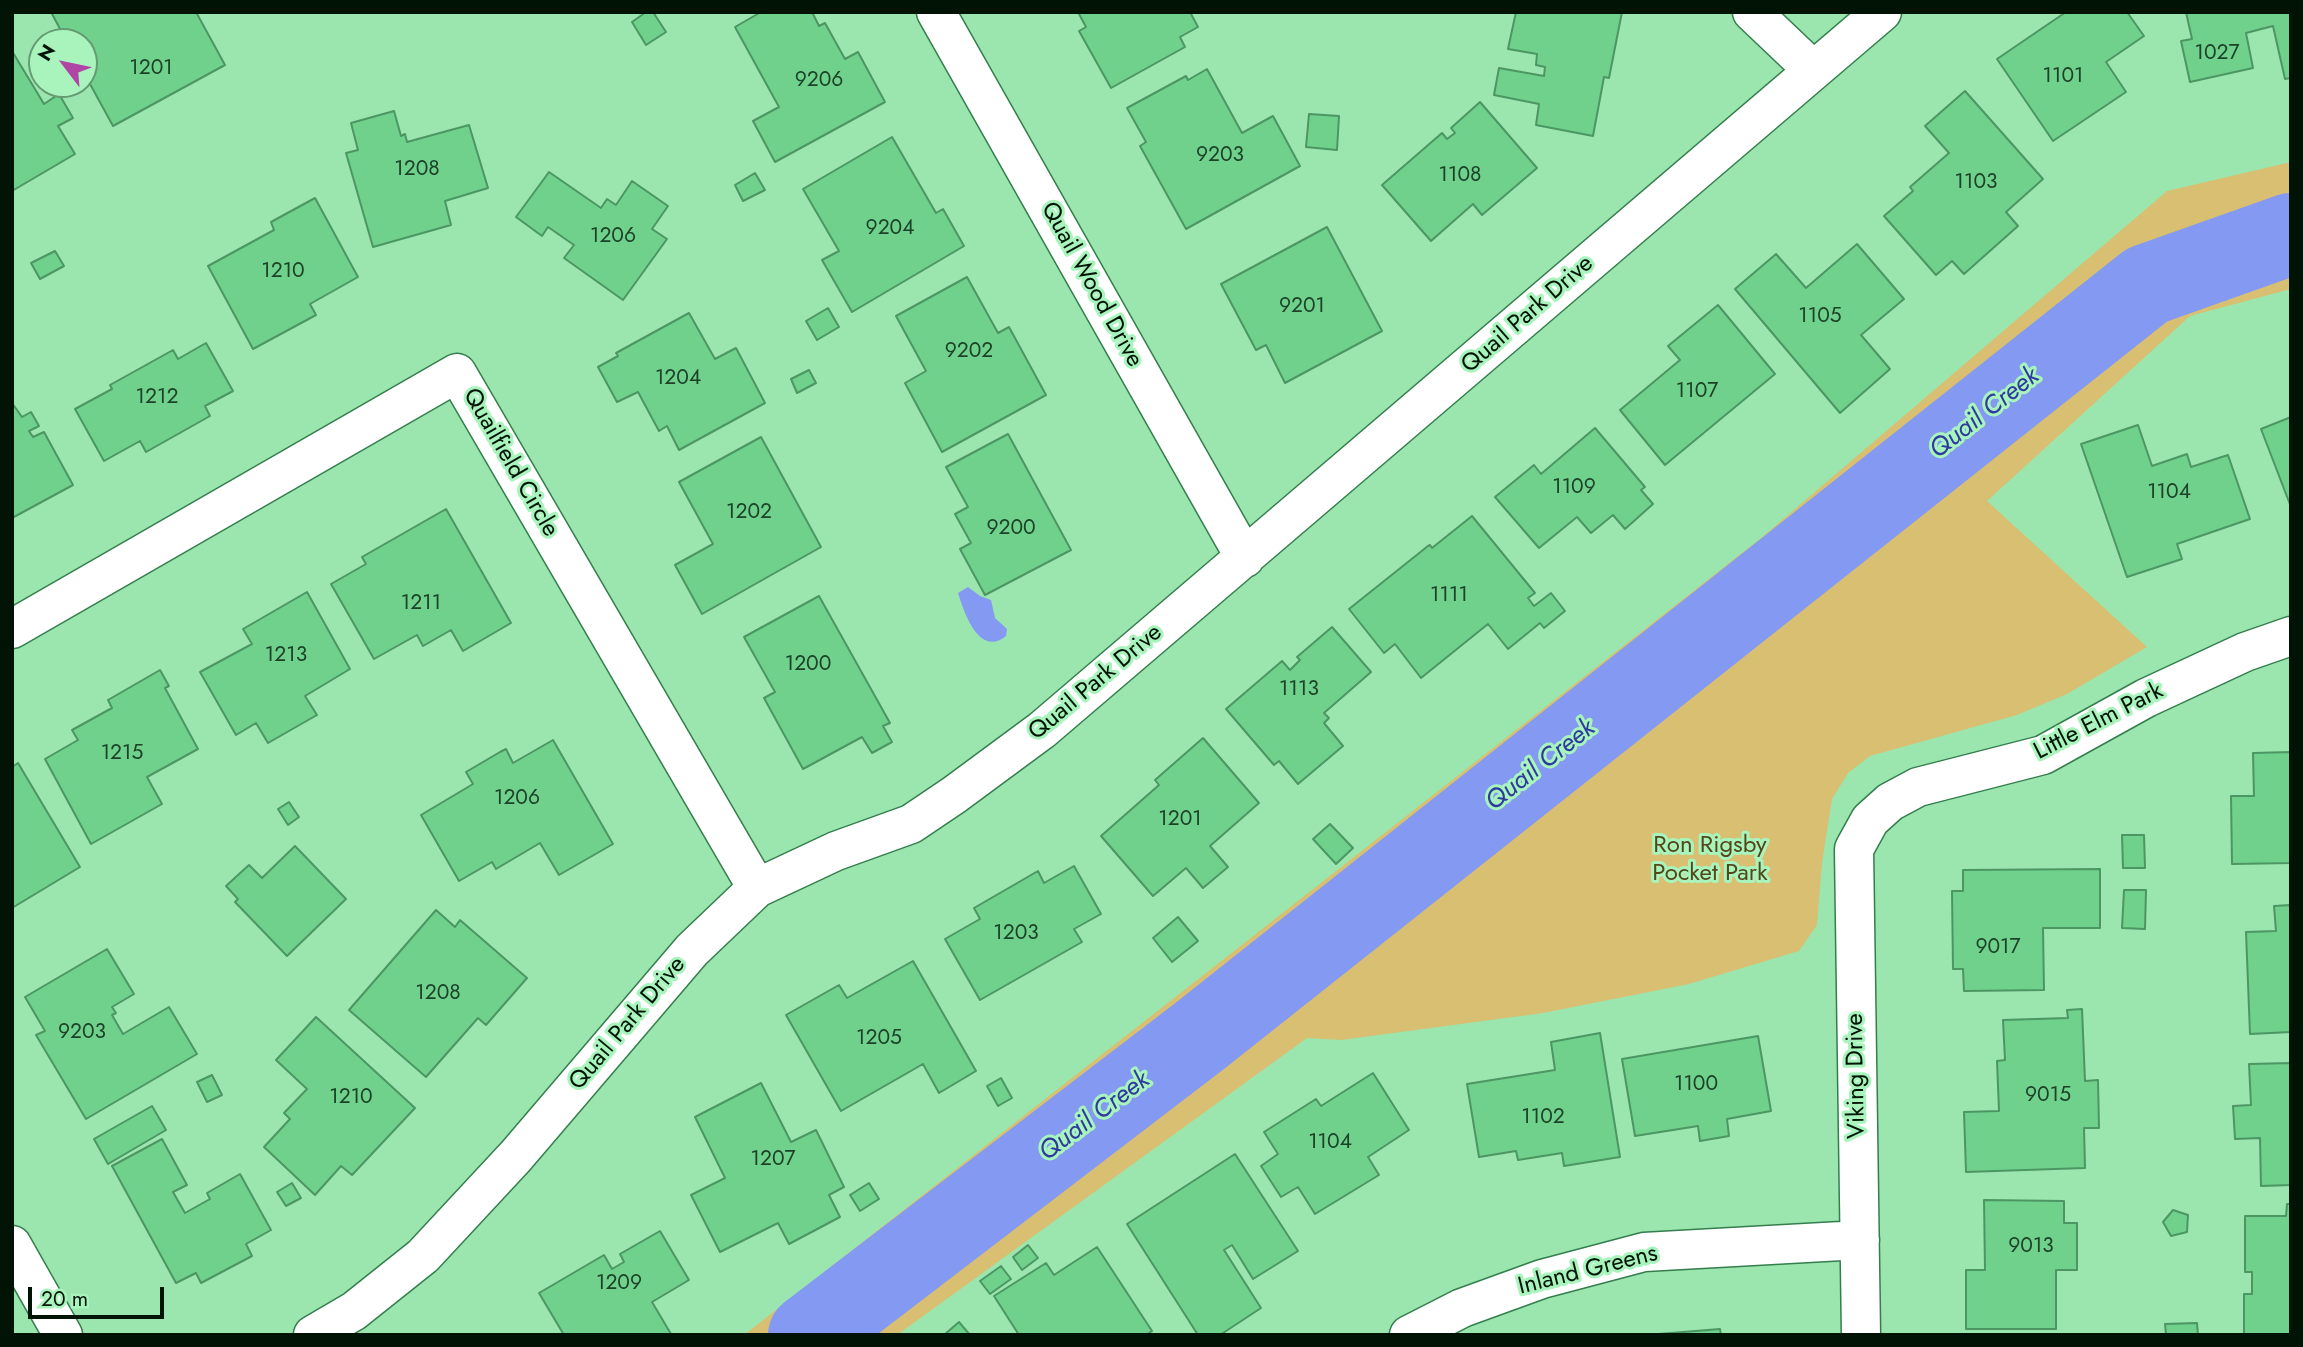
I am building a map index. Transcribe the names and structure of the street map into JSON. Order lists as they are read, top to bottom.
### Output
{
  "streets": {
    "street": [
      "Quail Wood Drive",
      "Quail Park Drive",
      "Quailfield Circle",
      "Little Elm Park",
      "Viking Drive",
      "Inland Greens"
    ]
  },
  "crossings": [
    ["Quail Wood Drive", "Quail Park Drive"],
    ["Quail Park Drive", "Quailfield Circle"],
    ["Little Elm Park", "Viking Drive"],
    ["Viking Drive", "Inland Greens"]
  ],
  "water": ["Quail Creek"],
  "parks": ["Ron Rigsby Pocket Park"],
  "house_numbers": [
    "1027",
    "1201",
    "1101",
    "9206",
    "9203",
    "1208",
    "1108",
    "1103",
    "9204",
    "1206",
    "1210",
    "9201",
    "1105",
    "9202",
    "1204",
    "1107",
    "1212",
    "1109",
    "1104",
    "1202",
    "9200",
    "1111",
    "1211",
    "1213",
    "1200",
    "1113",
    "1215",
    "1206",
    "1201",
    "1203",
    "9017",
    "1208",
    "9203",
    "1205",
    "1100",
    "9015",
    "1210",
    "1102",
    "1104",
    "1207",
    "9013",
    "1209"
  ],
  "scale_bar": "20 m",
  "north": "top left"
}
